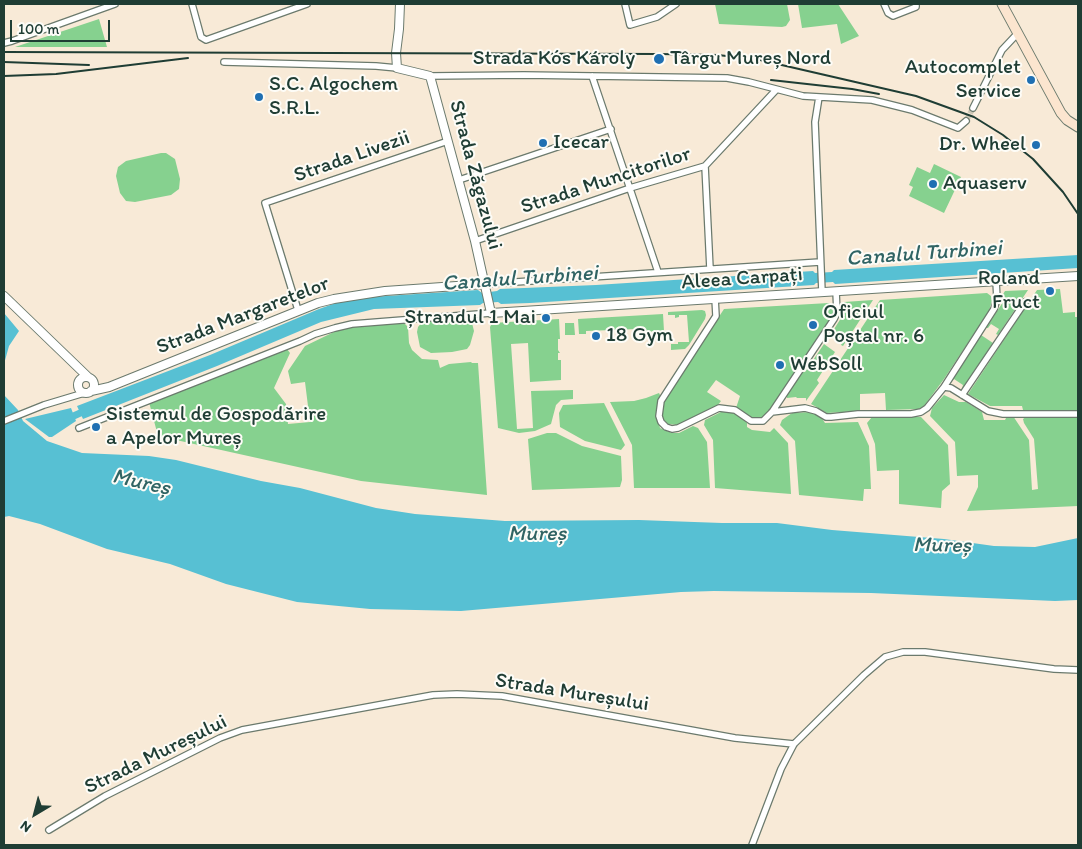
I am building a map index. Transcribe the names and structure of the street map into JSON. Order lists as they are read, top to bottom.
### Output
{
  "streets": {
    "street": [
      "Strada Kós Károly",
      "Strada Livezii",
      "Strada Zăgazului",
      "Strada Muncitorilor",
      "Aleea Carpați",
      "Strada Margaretelor",
      "Strada Mureșului"
    ]
  },
  "crossings": [
    ["Strada Kós Károly", "Strada Zăgazului"],
    ["Strada Kós Károly", "Strada Muncitorilor"],
    ["Strada Livezii", "Strada Zăgazului"],
    ["Strada Livezii", "Strada Margaretelor"],
    ["Strada Zăgazului", "Strada Muncitorilor"],
    ["Strada Zăgazului", "Aleea Carpați"],
    ["Strada Zăgazului", "Strada Margaretelor"]
  ],
  "water": ["Canalul Turbinei", "Mureș"],
  "places": [
    "Târgu Mureș Nord",
    "Autocomplet Service",
    "S.C. Algochem S.R.L.",
    "Icecar",
    "Dr. Wheel",
    "Aquaserv",
    "Roland Fruct",
    "Ștrandul 1 Mai",
    "Oficiul Poștal nr. 6",
    "18 Gym",
    "WebSoll",
    "Sistemul de Gospodărire a Apelor Mureș"
  ],
  "scale_bar": "100 m",
  "north": "bottom left"
}
